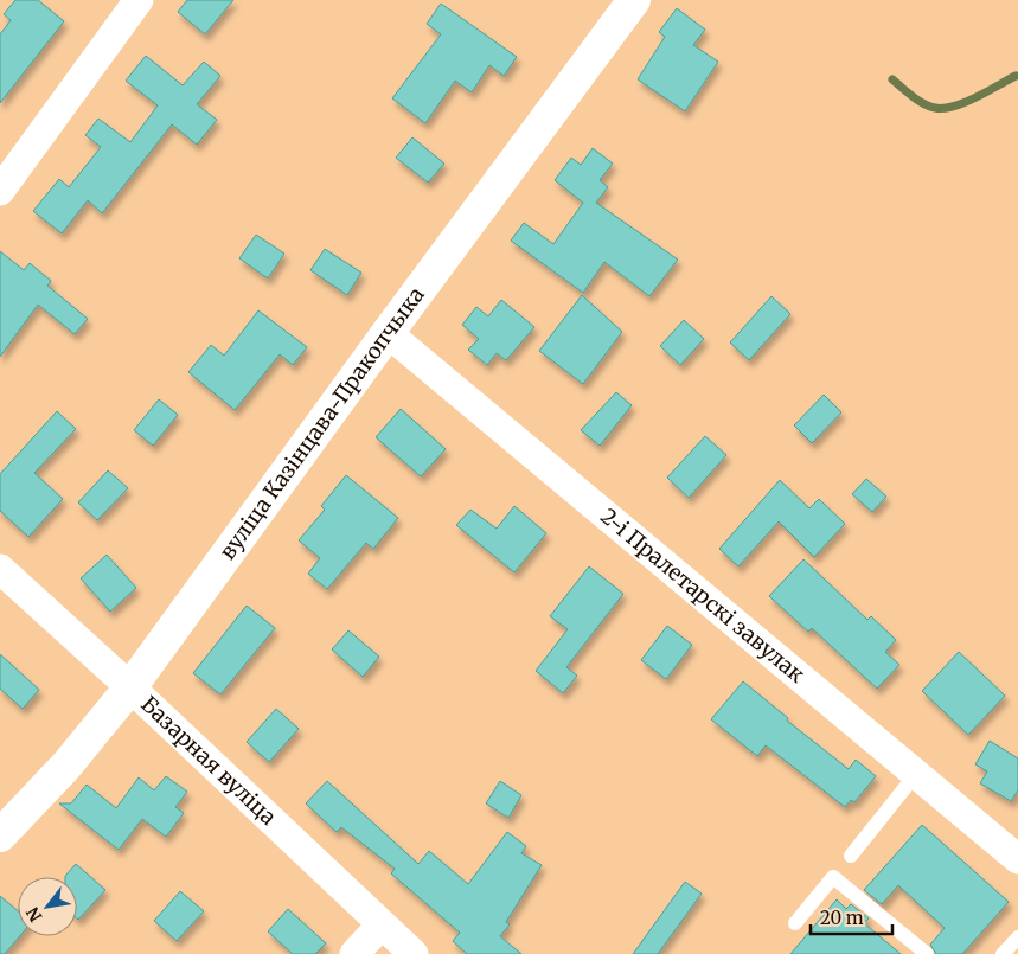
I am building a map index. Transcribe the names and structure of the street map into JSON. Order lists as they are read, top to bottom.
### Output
{
  "streets": {
    "street": ["вуліца Казінцава-Пракопчыка", "2-і Пралетарскі завулак", "Базарная вуліца"]
  },
  "crossings": [
    ["вуліца Казінцава-Пракопчыка", "2-і Пралетарскі завулак"],
    ["вуліца Казінцава-Пракопчыка", "Базарная вуліца"]
  ],
  "scale_bar": "20 m",
  "north": "bottom left"
}
